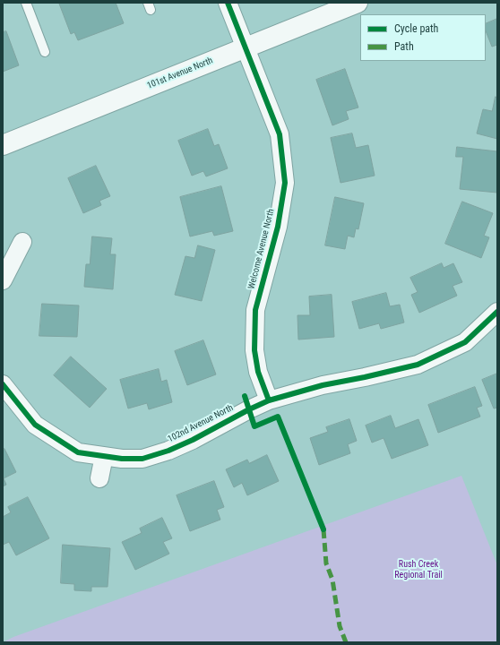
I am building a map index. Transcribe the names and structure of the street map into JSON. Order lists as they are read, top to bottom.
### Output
{
  "streets": {
    "street": ["101st Avenue North", "Welcome Avenue North", "102nd Avenue North"]
  },
  "crossings": [
    ["101st Avenue North", "Welcome Avenue North"],
    ["Welcome Avenue North", "102nd Avenue North"]
  ],
  "parks": ["Rush Creek Regional Trail"],
  "legend": ["Cycle path", "Path"]
}
